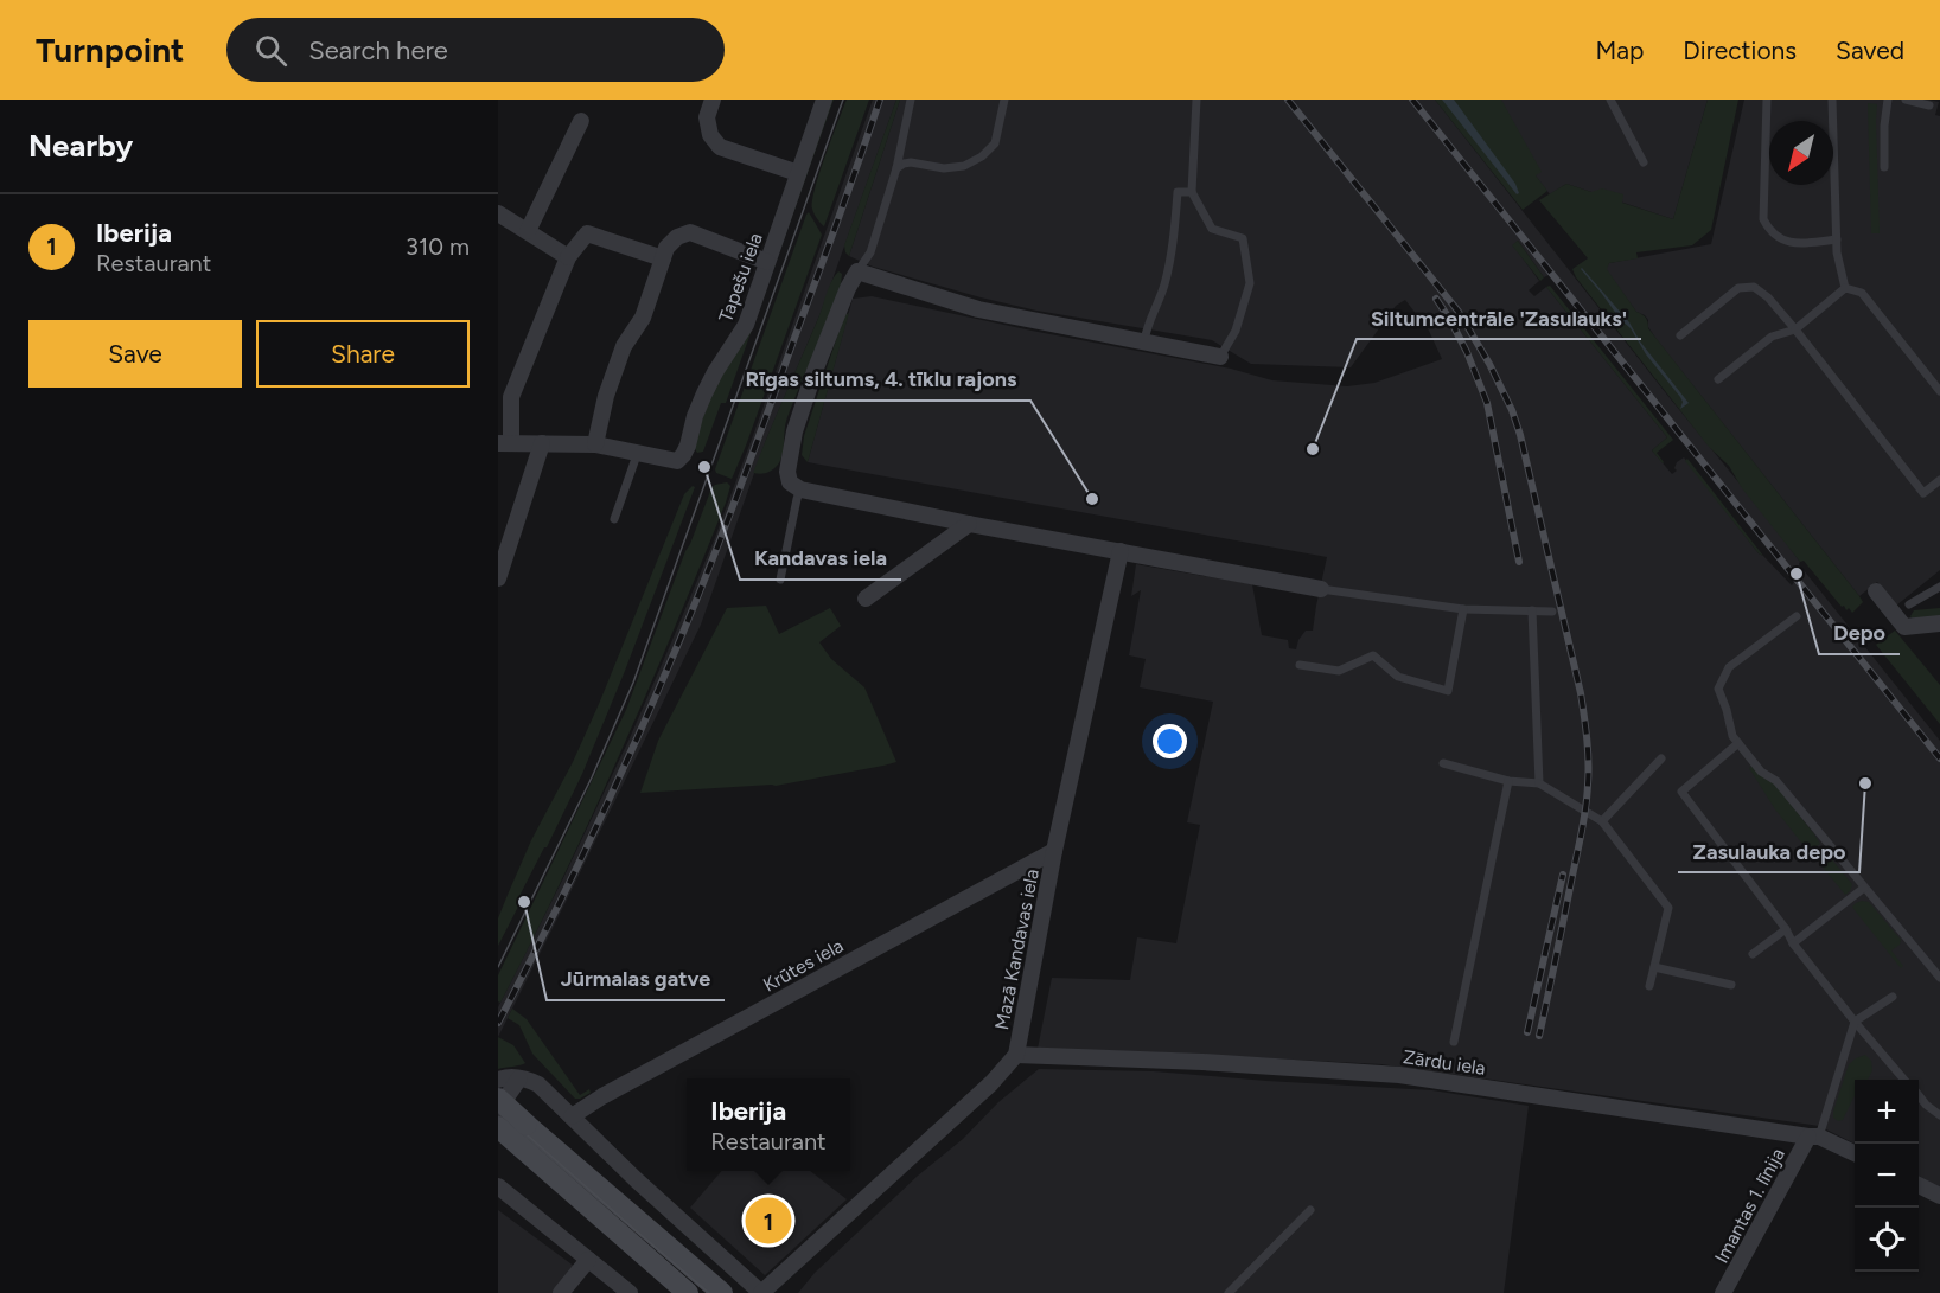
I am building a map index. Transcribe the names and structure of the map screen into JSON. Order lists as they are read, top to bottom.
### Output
{
  "streets": {
    "street": [
      "Tapešu iela",
      "Mazā Kandavas iela",
      "Krūtes iela",
      "Zārdu iela",
      "Imantas 1. līnija"
    ]
  },
  "crossings": [
    ["Mazā Kandavas iela", "Krūtes iela"],
    ["Mazā Kandavas iela", "Zārdu iela"],
    ["Zārdu iela", "Imantas 1. līnija"]
  ],
  "places": [
    "Siltumcentrāle 'Zasulauks'",
    "Kandavas iela",
    "Rīgas siltums, 4. tīklu rajons",
    "Depo",
    "Zasulauka depo",
    "Jūrmalas gatve"
  ],
  "north": "bottom left",
  "page": {
    "header": "Turnpoint",
    "search": "Search here",
    "nav": ["Map", "Directions", "Saved"],
    "heading": "Nearby",
    "list": [
      {
        "mark": "1",
        "name": "Iberija",
        "note": "Restaurant",
        "value": "310 m"
      }
    ],
    "buttons": ["Save", "Share"],
    "popup": ["Iberija", "Restaurant"],
    "map_buttons": ["+", "−"],
    "pins": "1"
  }
}
